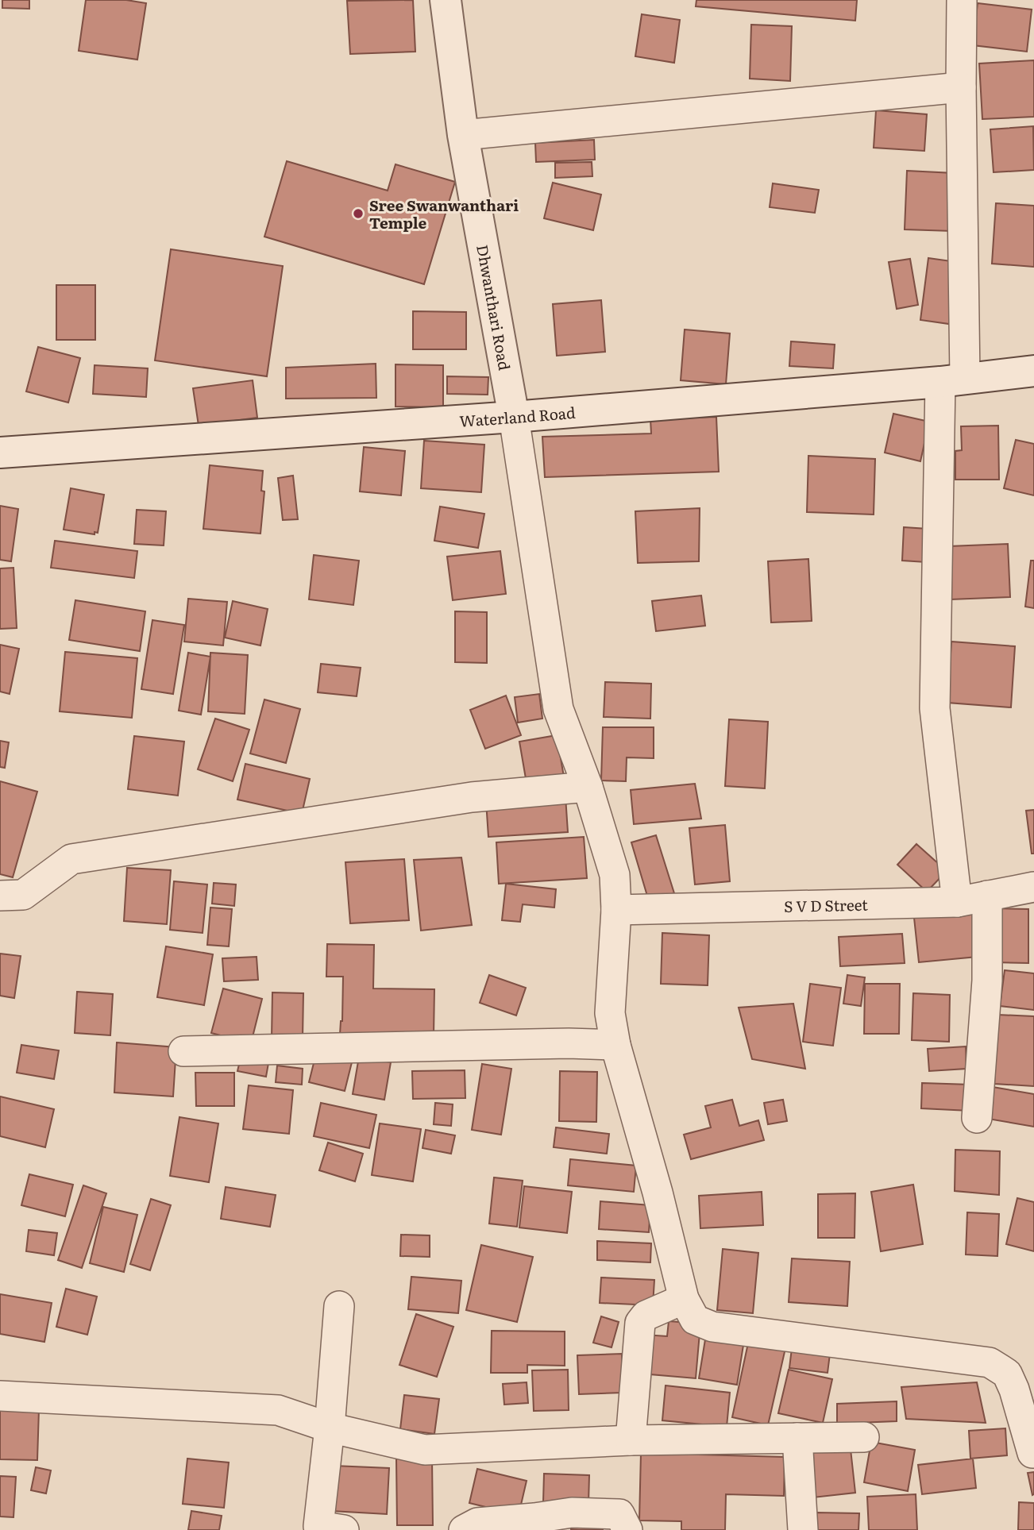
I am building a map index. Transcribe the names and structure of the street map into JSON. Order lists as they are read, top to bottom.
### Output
{
  "streets": {
    "main road": ["Dhwanthari Road", "Waterland Road"],
    "street": ["S V D Street"]
  },
  "crossings": [
    ["Dhwanthari Road", "Waterland Road"]
  ],
  "places": ["Sree Swanwanthari Temple"]
}
